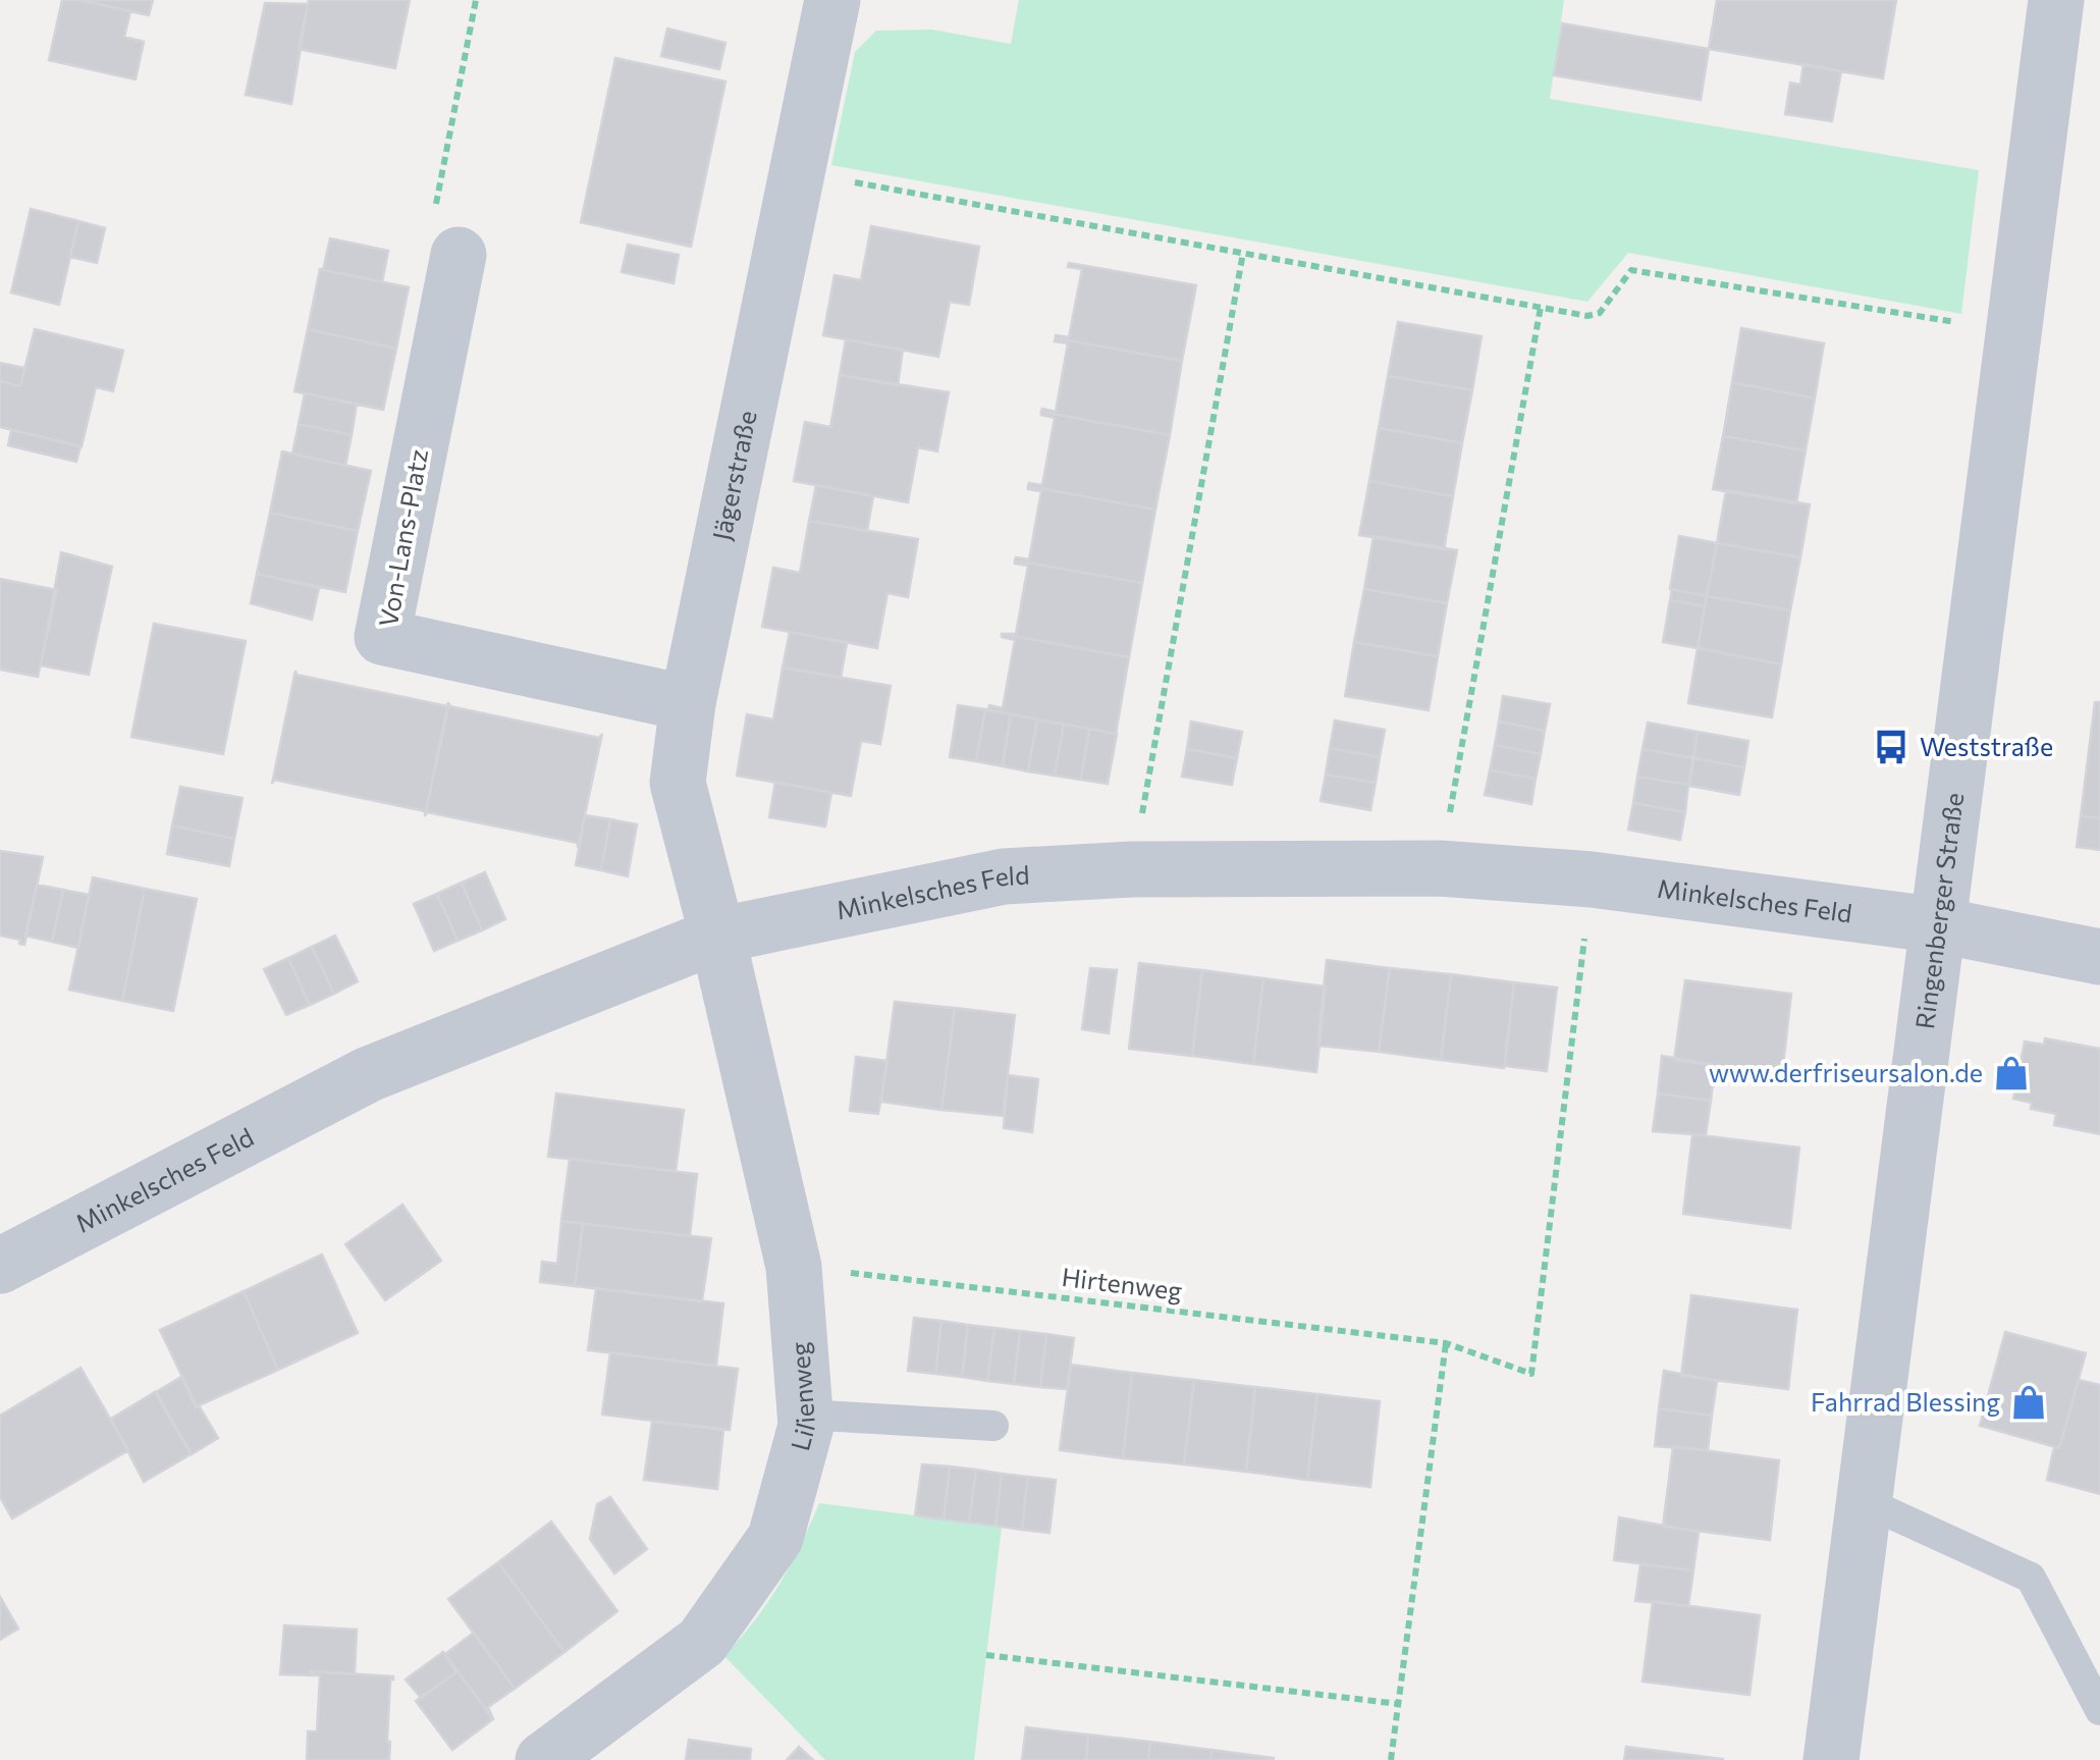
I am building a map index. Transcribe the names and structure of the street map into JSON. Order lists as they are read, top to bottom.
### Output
{
  "streets": {
    "street": [
      "Jägerstraße",
      "Von-Lans-Platz",
      "Minkelsches Feld",
      "Ringenberger Straße",
      "Lilienweg"
    ],
    "path": ["Hirtenweg"]
  },
  "crossings": [
    ["Jägerstraße", "Von-Lans-Platz"],
    ["Jägerstraße", "Minkelsches Feld"],
    ["Jägerstraße", "Lilienweg"],
    ["Minkelsches Feld", "Ringenberger Straße"],
    ["Minkelsches Feld", "Hirtenweg"],
    ["Minkelsches Feld", "Lilienweg"],
    ["Hirtenweg", "Lilienweg"]
  ],
  "places": {
    "bus stop": ["Weststraße"],
    "shop": ["www.derfriseursalon.de", "Fahrrad Blessing"]
  }
}
